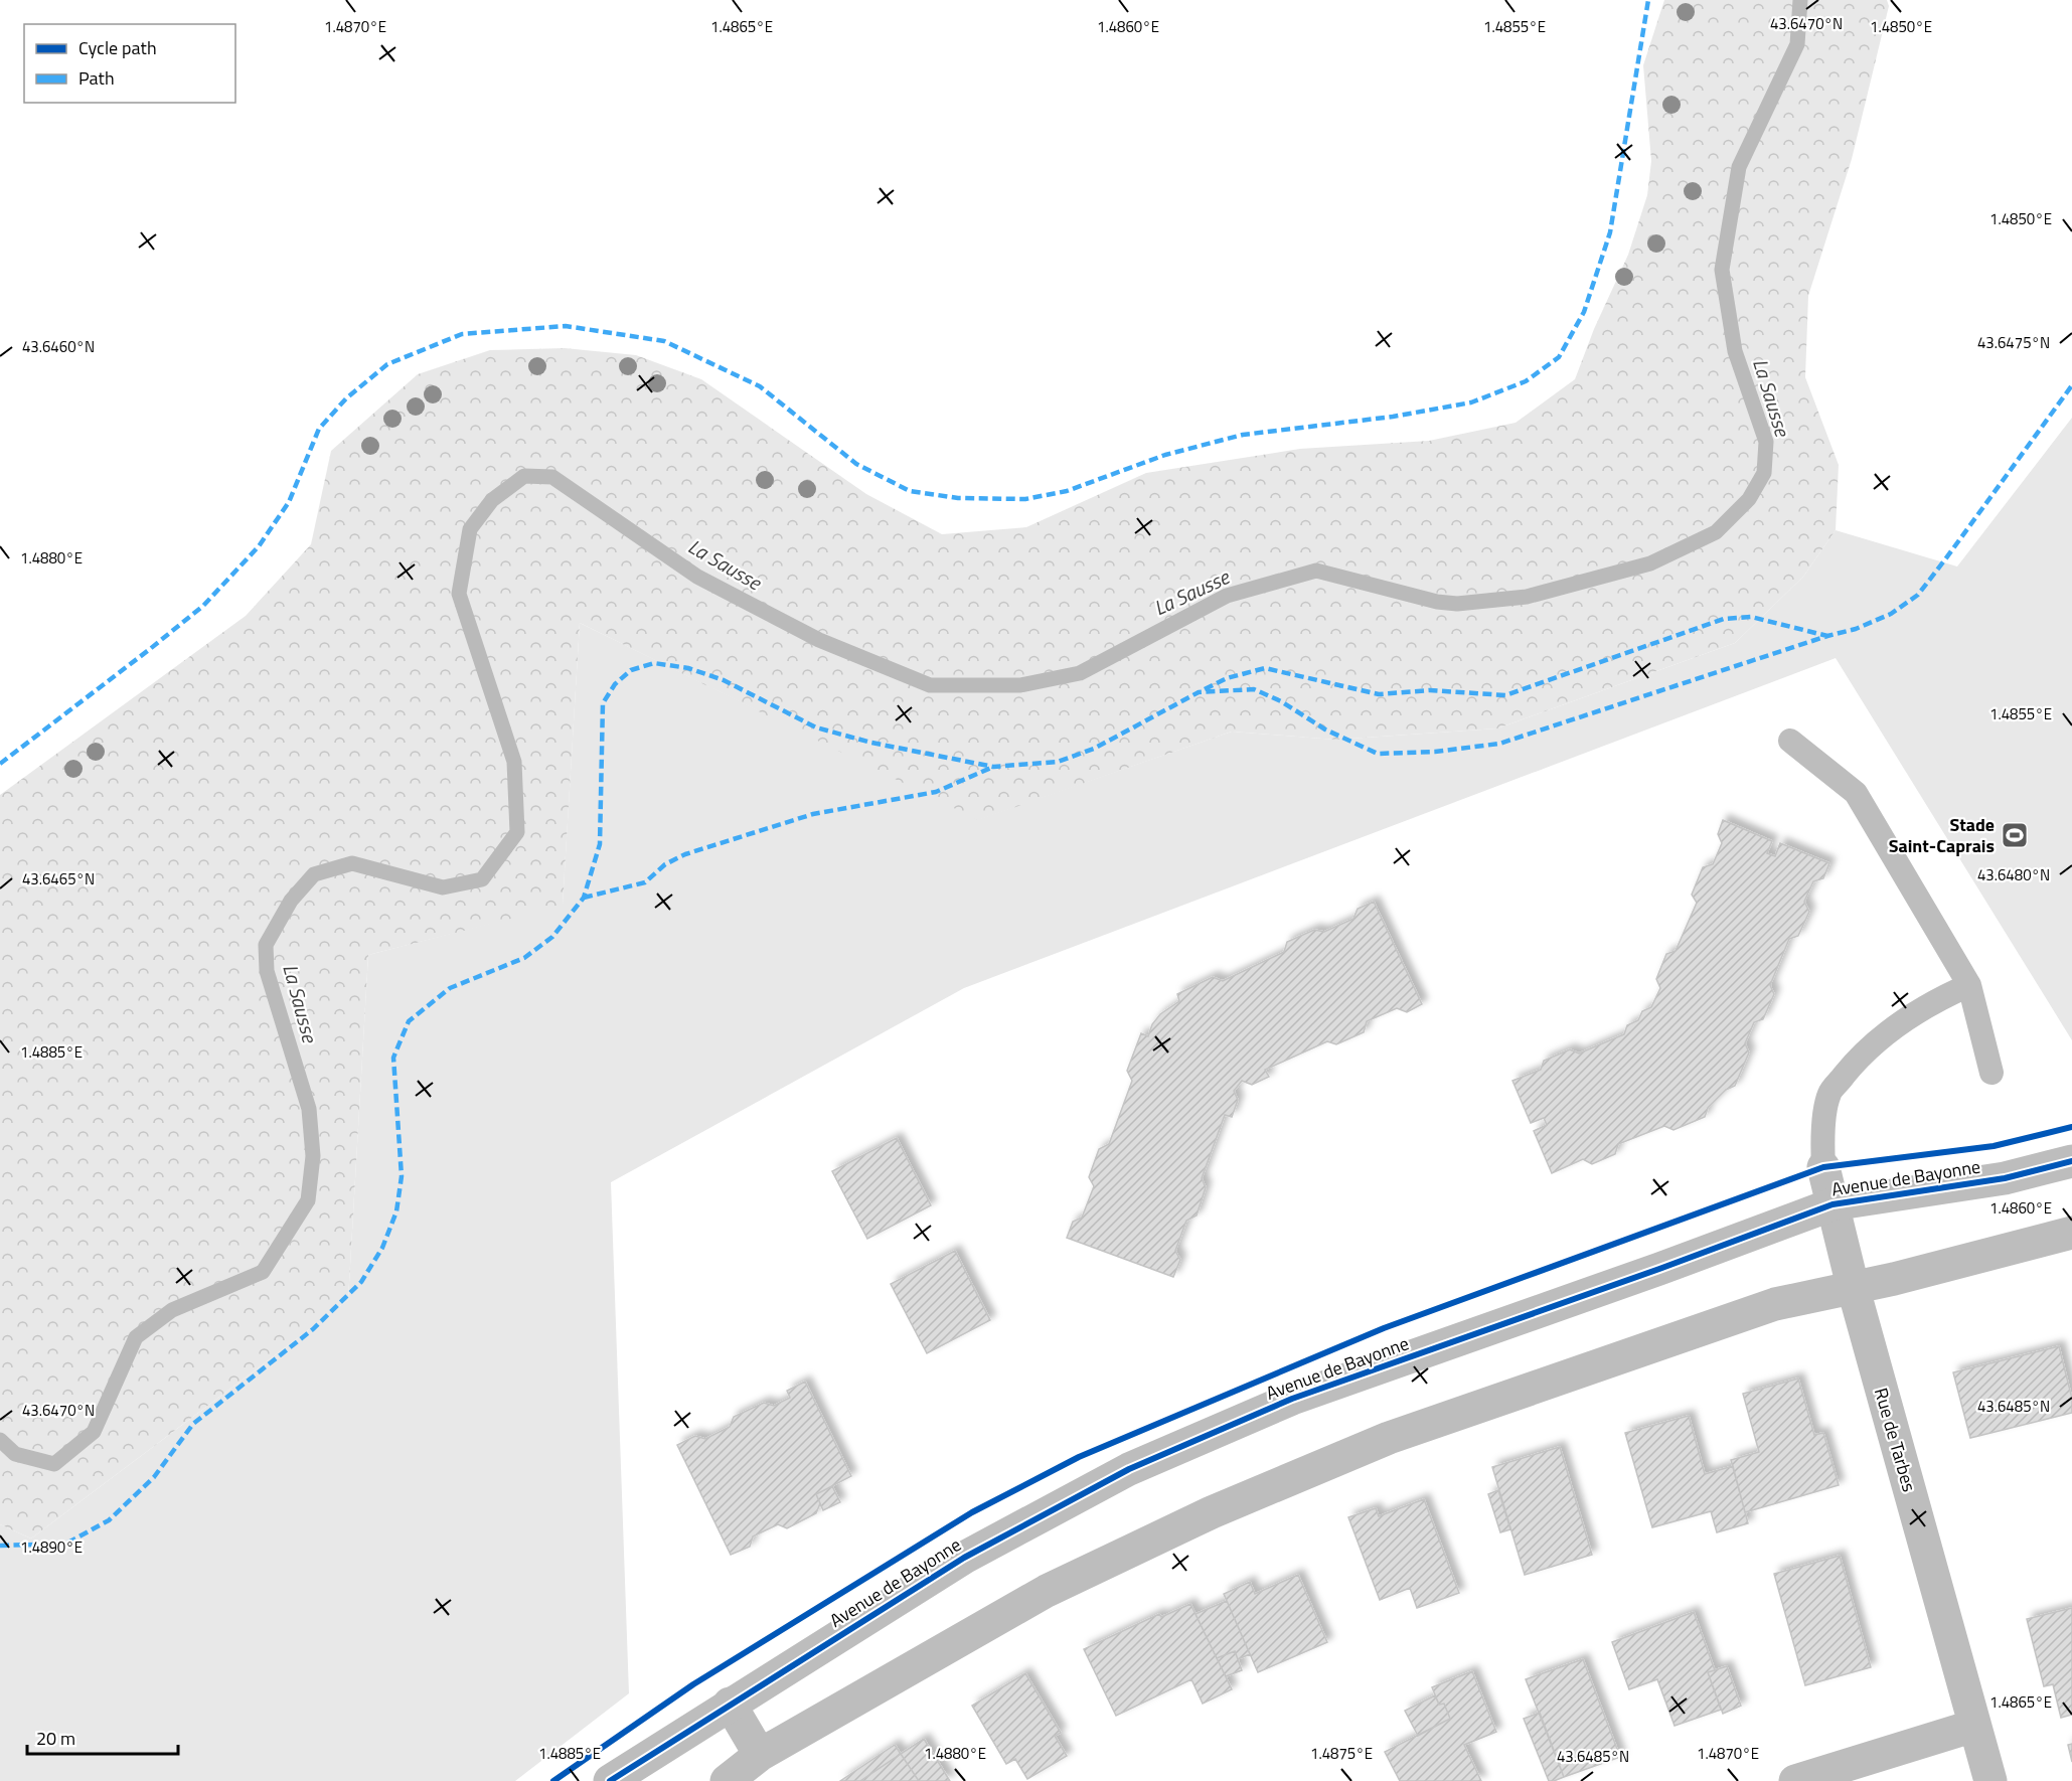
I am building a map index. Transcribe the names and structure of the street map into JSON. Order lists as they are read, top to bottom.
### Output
{
  "streets": {
    "street": ["Avenue de Bayonne", "Rue de Tarbes"]
  },
  "crossings": [
    ["Avenue de Bayonne", "Rue de Tarbes"]
  ],
  "water": ["La Sausse"],
  "places": {
    "sports": ["Stade Saint-Caprais"]
  },
  "legend": ["Cycle path", "Path"],
  "scale_bar": "20 m",
  "coordinates": [
    "43.6470°N",
    "1.4870°E",
    "1.4865°E",
    "1.4860°E",
    "1.4855°E",
    "1.4850°E",
    "43.6475°N",
    "43.6460°N",
    "1.4880°E",
    "43.6480°N",
    "43.6465°N",
    "1.4885°E",
    "43.6485°N",
    "1.4890°E",
    "1.4875°E"
  ]
}
